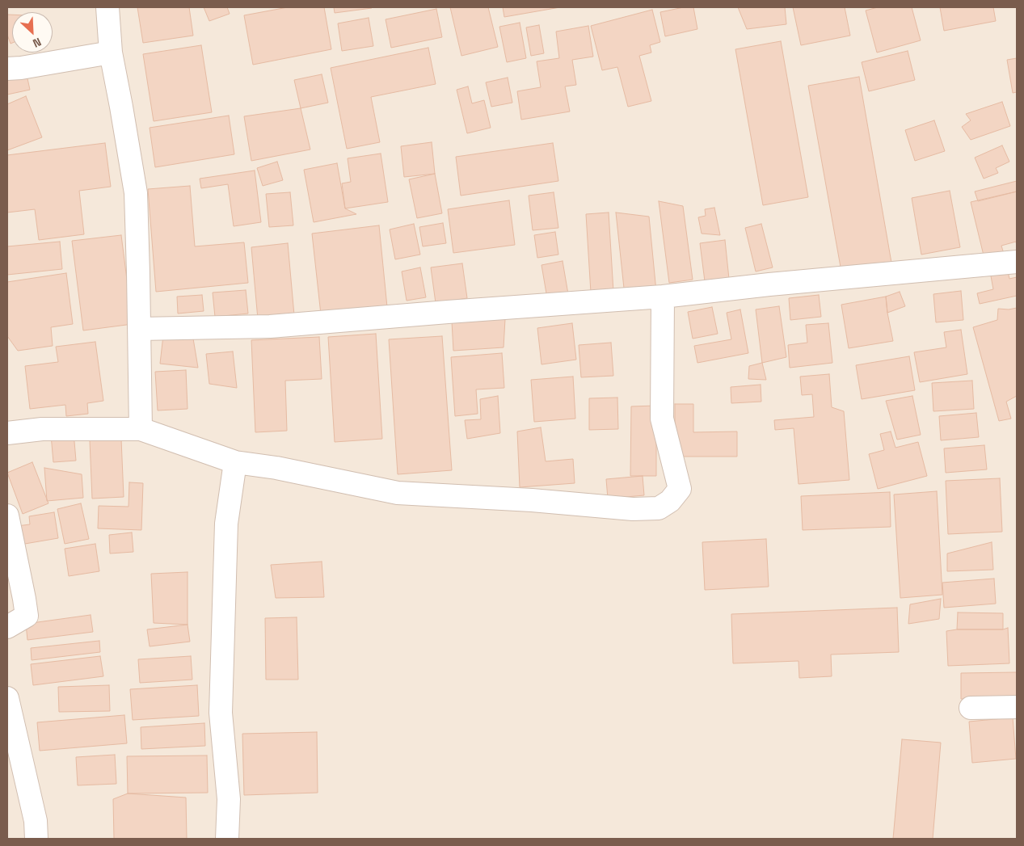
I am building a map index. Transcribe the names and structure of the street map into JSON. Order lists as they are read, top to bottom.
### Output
{
  "north": "bottom right"
}
